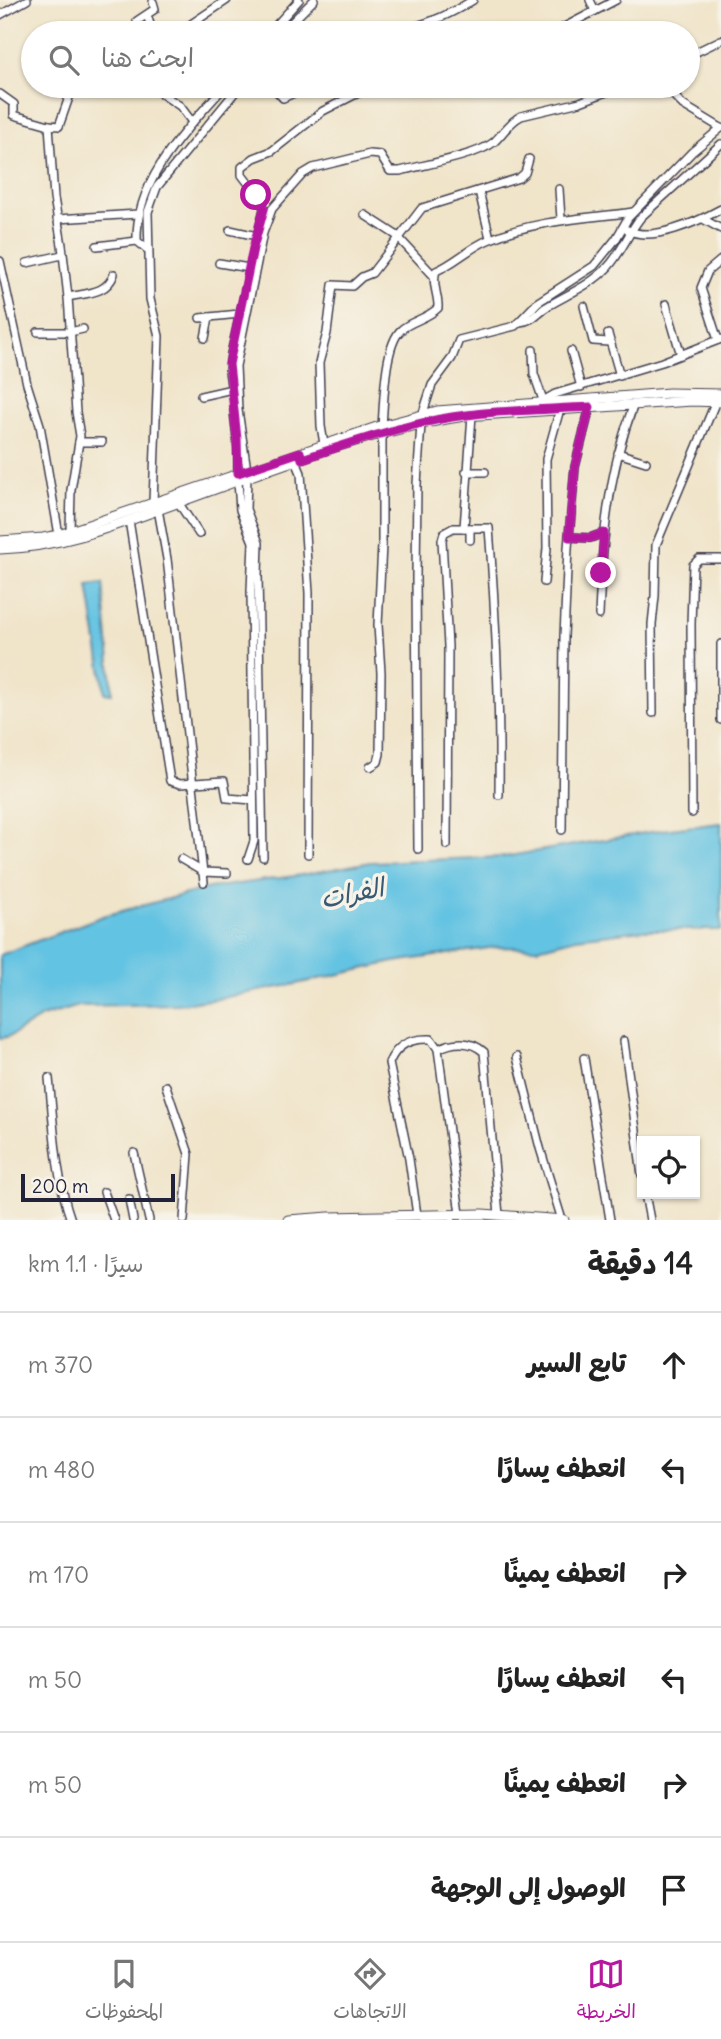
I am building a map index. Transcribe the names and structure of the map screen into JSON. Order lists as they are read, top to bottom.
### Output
{
  "water": ["الفرات"],
  "scale_bar": "200 m",
  "page": {
    "search": "ابحث هنا",
    "scale": "200 m",
    "heading": ["14 دقيقة", "سيرًا · 1.1 km"],
    "list": [
      ["تابع السير", "370 m"],
      ["انعطف يسارًا", "480 m"],
      ["انعطف يمينًا", "170 m"],
      ["انعطف يسارًا", "50 m"],
      ["انعطف يمينًا", "50 m"],
      "الوصول إلى الوجهة"
    ],
    "nav": ["الخريطة", "الاتجاهات", "المحفوظات"]
  }
}
